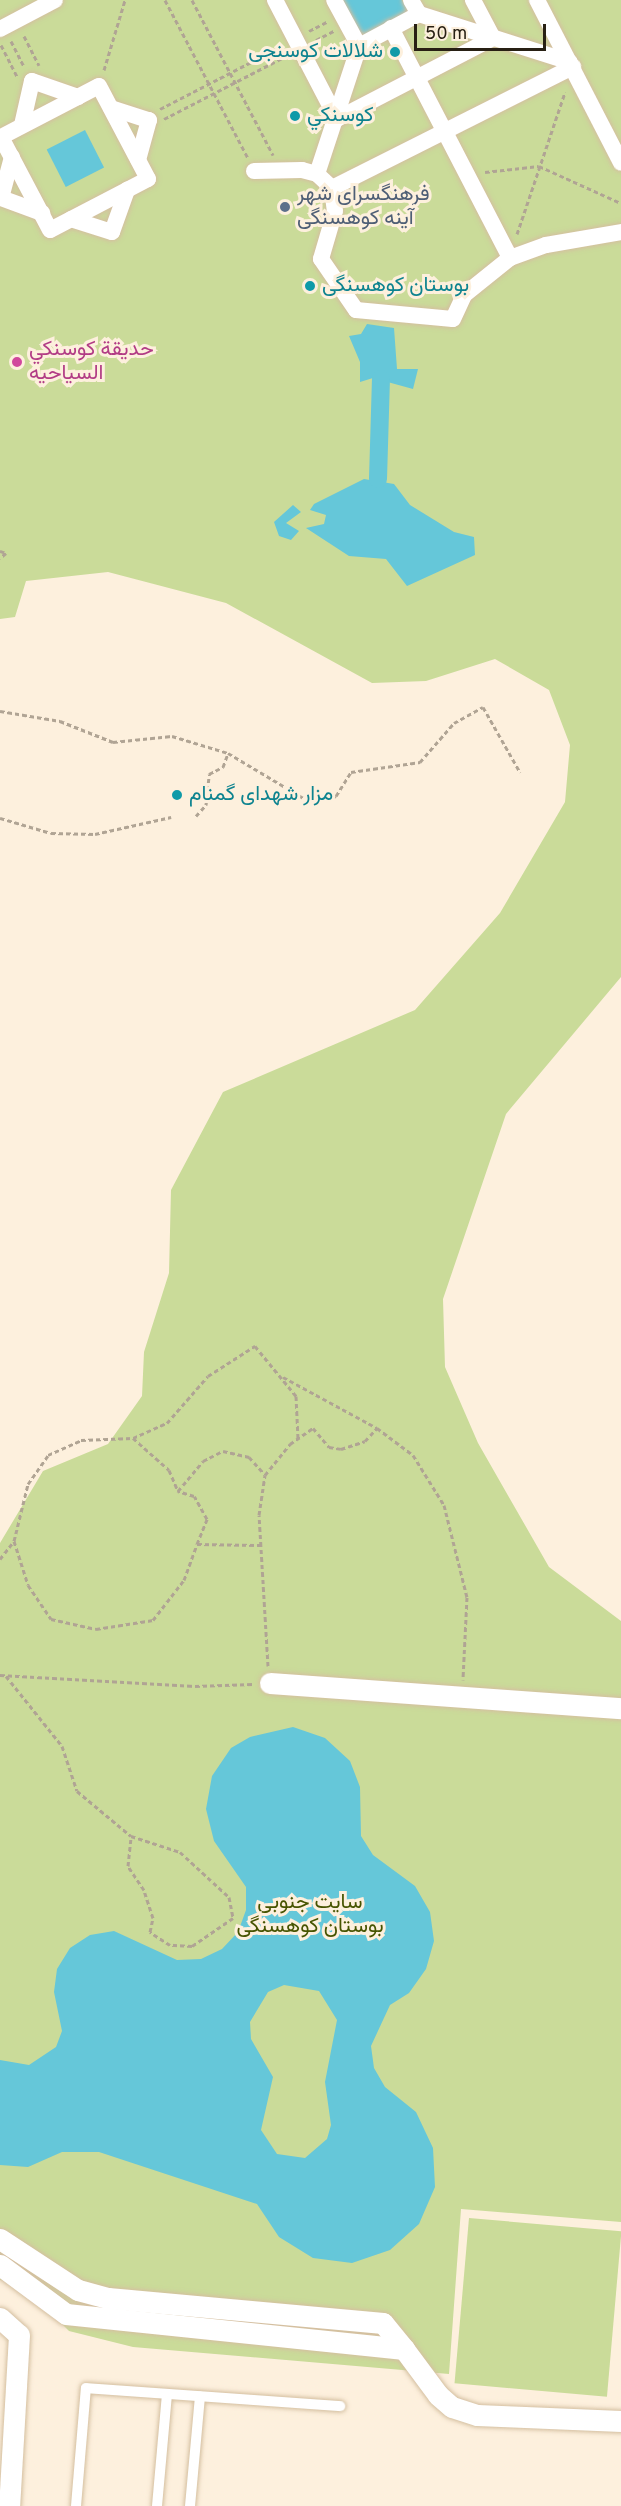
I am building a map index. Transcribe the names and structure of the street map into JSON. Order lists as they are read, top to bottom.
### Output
{
  "parks": ["سایت جنوبی بوستان کوهسنگی"],
  "places": [
    "شلالات کوسنجی",
    "كوسنكي",
    "فرهنگسرای شهر آینه کوهسنگی",
    "بوستان کوهسنگی",
    "حديقة كوسنكي السياحيه",
    "مزار شهدای گمنام"
  ],
  "scale_bar": "50 m"
}
